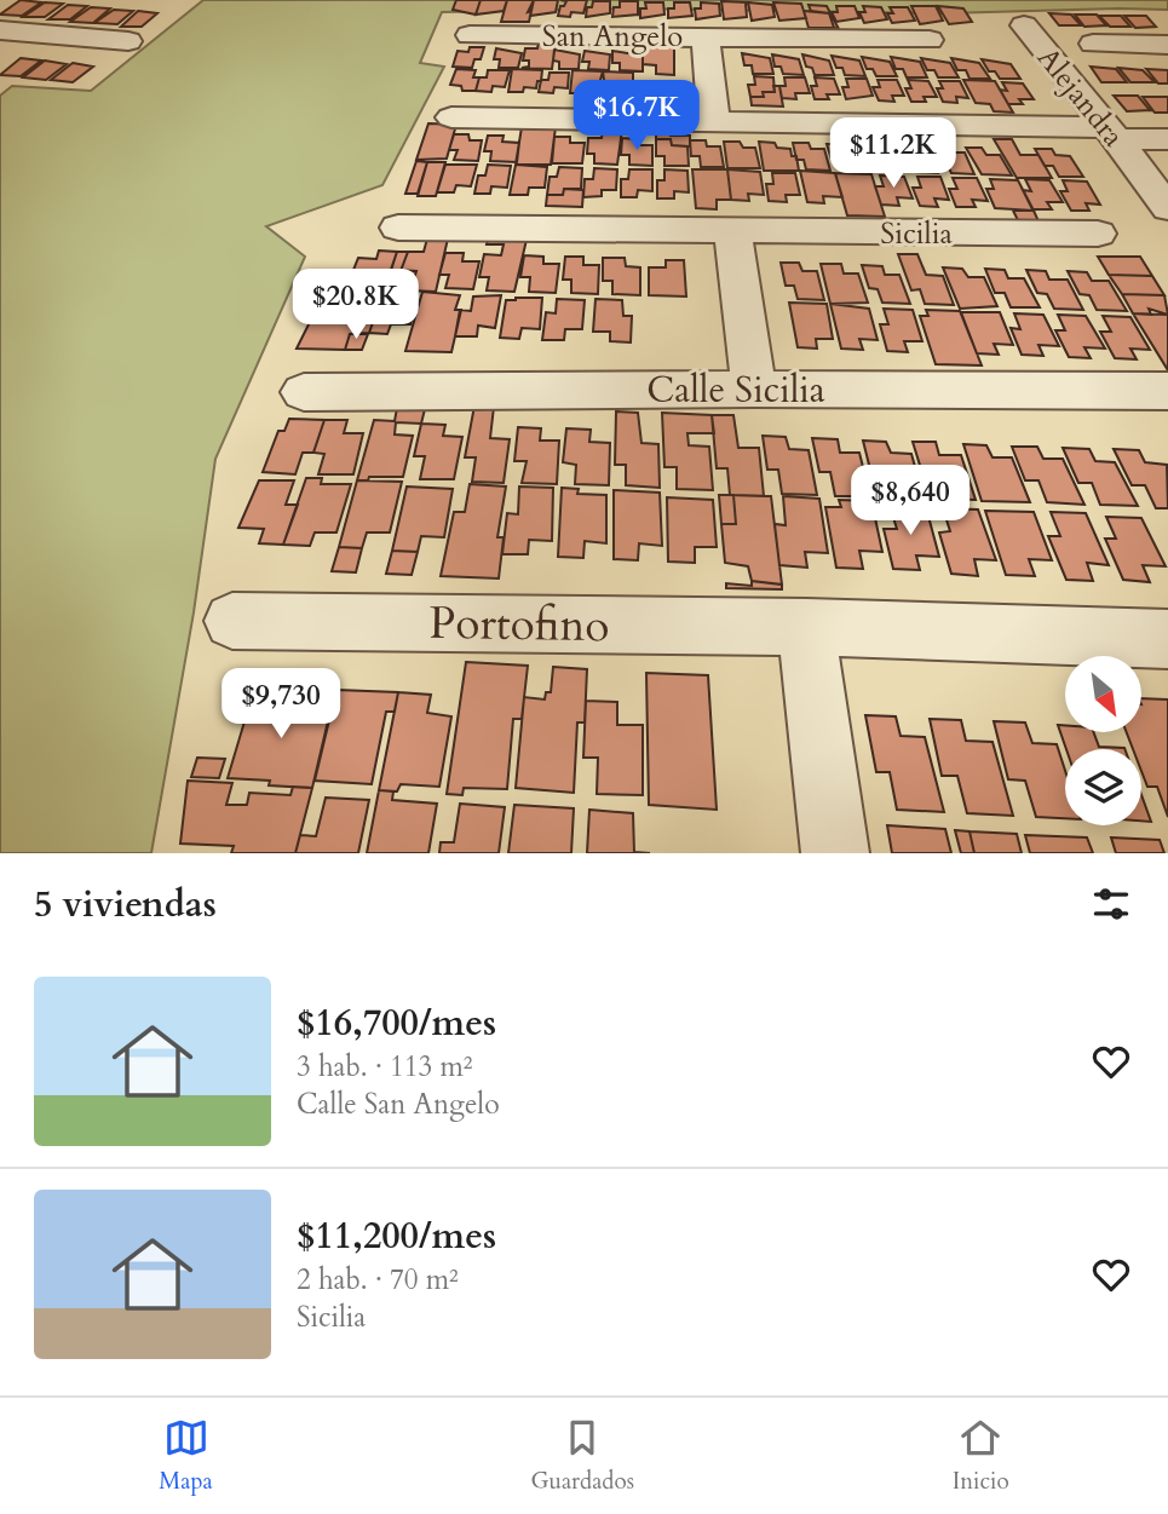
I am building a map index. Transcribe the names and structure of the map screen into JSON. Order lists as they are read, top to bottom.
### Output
{
  "streets": {
    "street": [
      "San Angelo",
      "Alejandra",
      "Sicilia",
      "Calle Sicilia",
      "Portofino"
    ]
  },
  "north": "bottom right",
  "page": {
    "price": [
      "$16.7K",
      "$11.2K",
      "$20.8K",
      "$8,640",
      "$9,730"
    ],
    "heading": "5 viviendas",
    "list": [
      {
        "name": "$16,700/mes",
        "note": "3 hab. · 113 m² · Calle San Angelo"
      },
      {
        "name": "$11,200/mes",
        "note": "2 hab. · 70 m² · Sicilia"
      }
    ],
    "tabs": ["Mapa", "Guardados", "Inicio"]
  }
}
